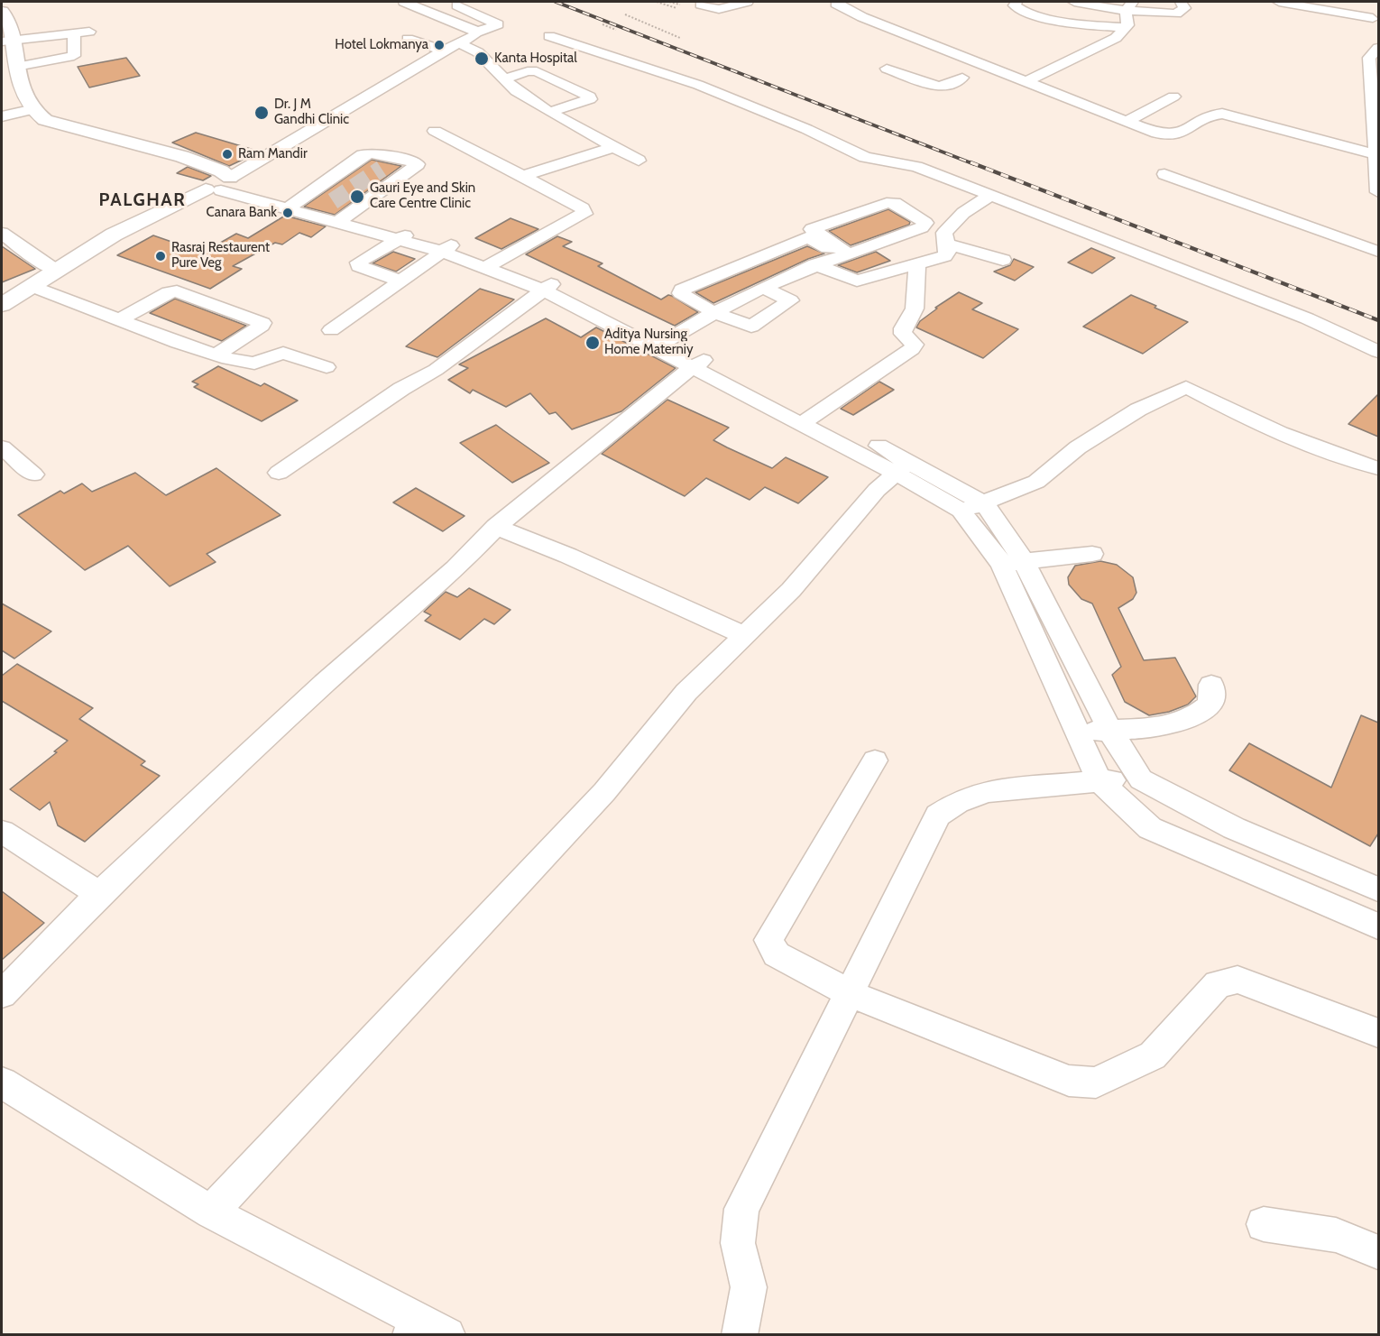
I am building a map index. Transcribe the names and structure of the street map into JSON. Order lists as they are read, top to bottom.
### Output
{
  "districts": ["PALGHAR"],
  "places": [
    "Hotel Lokmanya",
    "Kanta Hospital",
    "Dr. J M Gandhi Clinic",
    "Ram Mandir",
    "Gauri Eye and Skin Care Centre Clinic",
    "Canara Bank",
    "Rasraj Restaurent Pure Veg",
    "Aditya Nursing Home Materniy"
  ]
}
